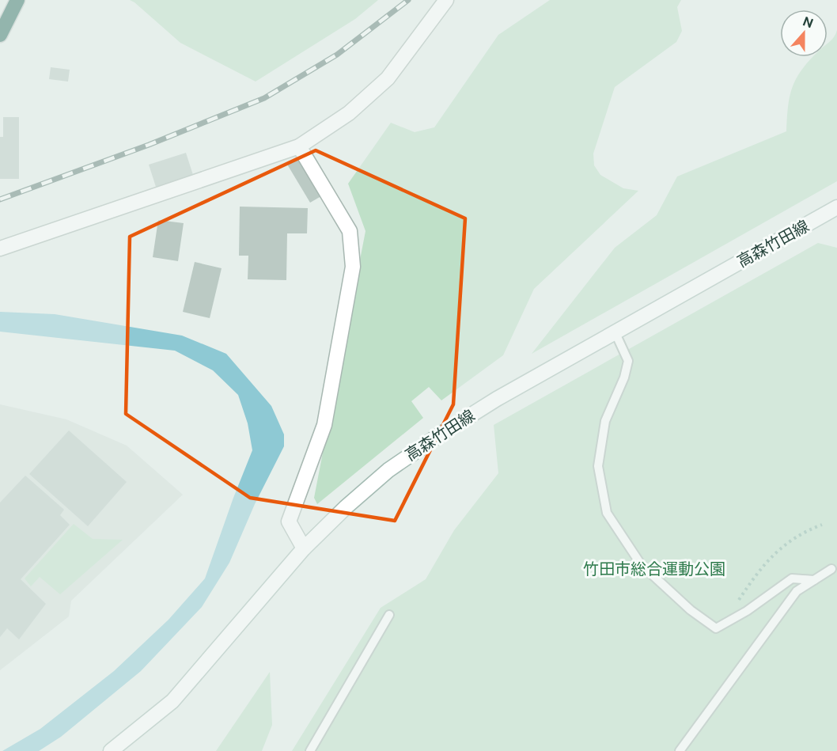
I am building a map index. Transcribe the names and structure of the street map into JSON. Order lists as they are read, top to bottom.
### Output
{
  "streets": {
    "street": ["高森竹田線"]
  },
  "parks": ["竹田市総合運動公園"],
  "north": "top"
}
